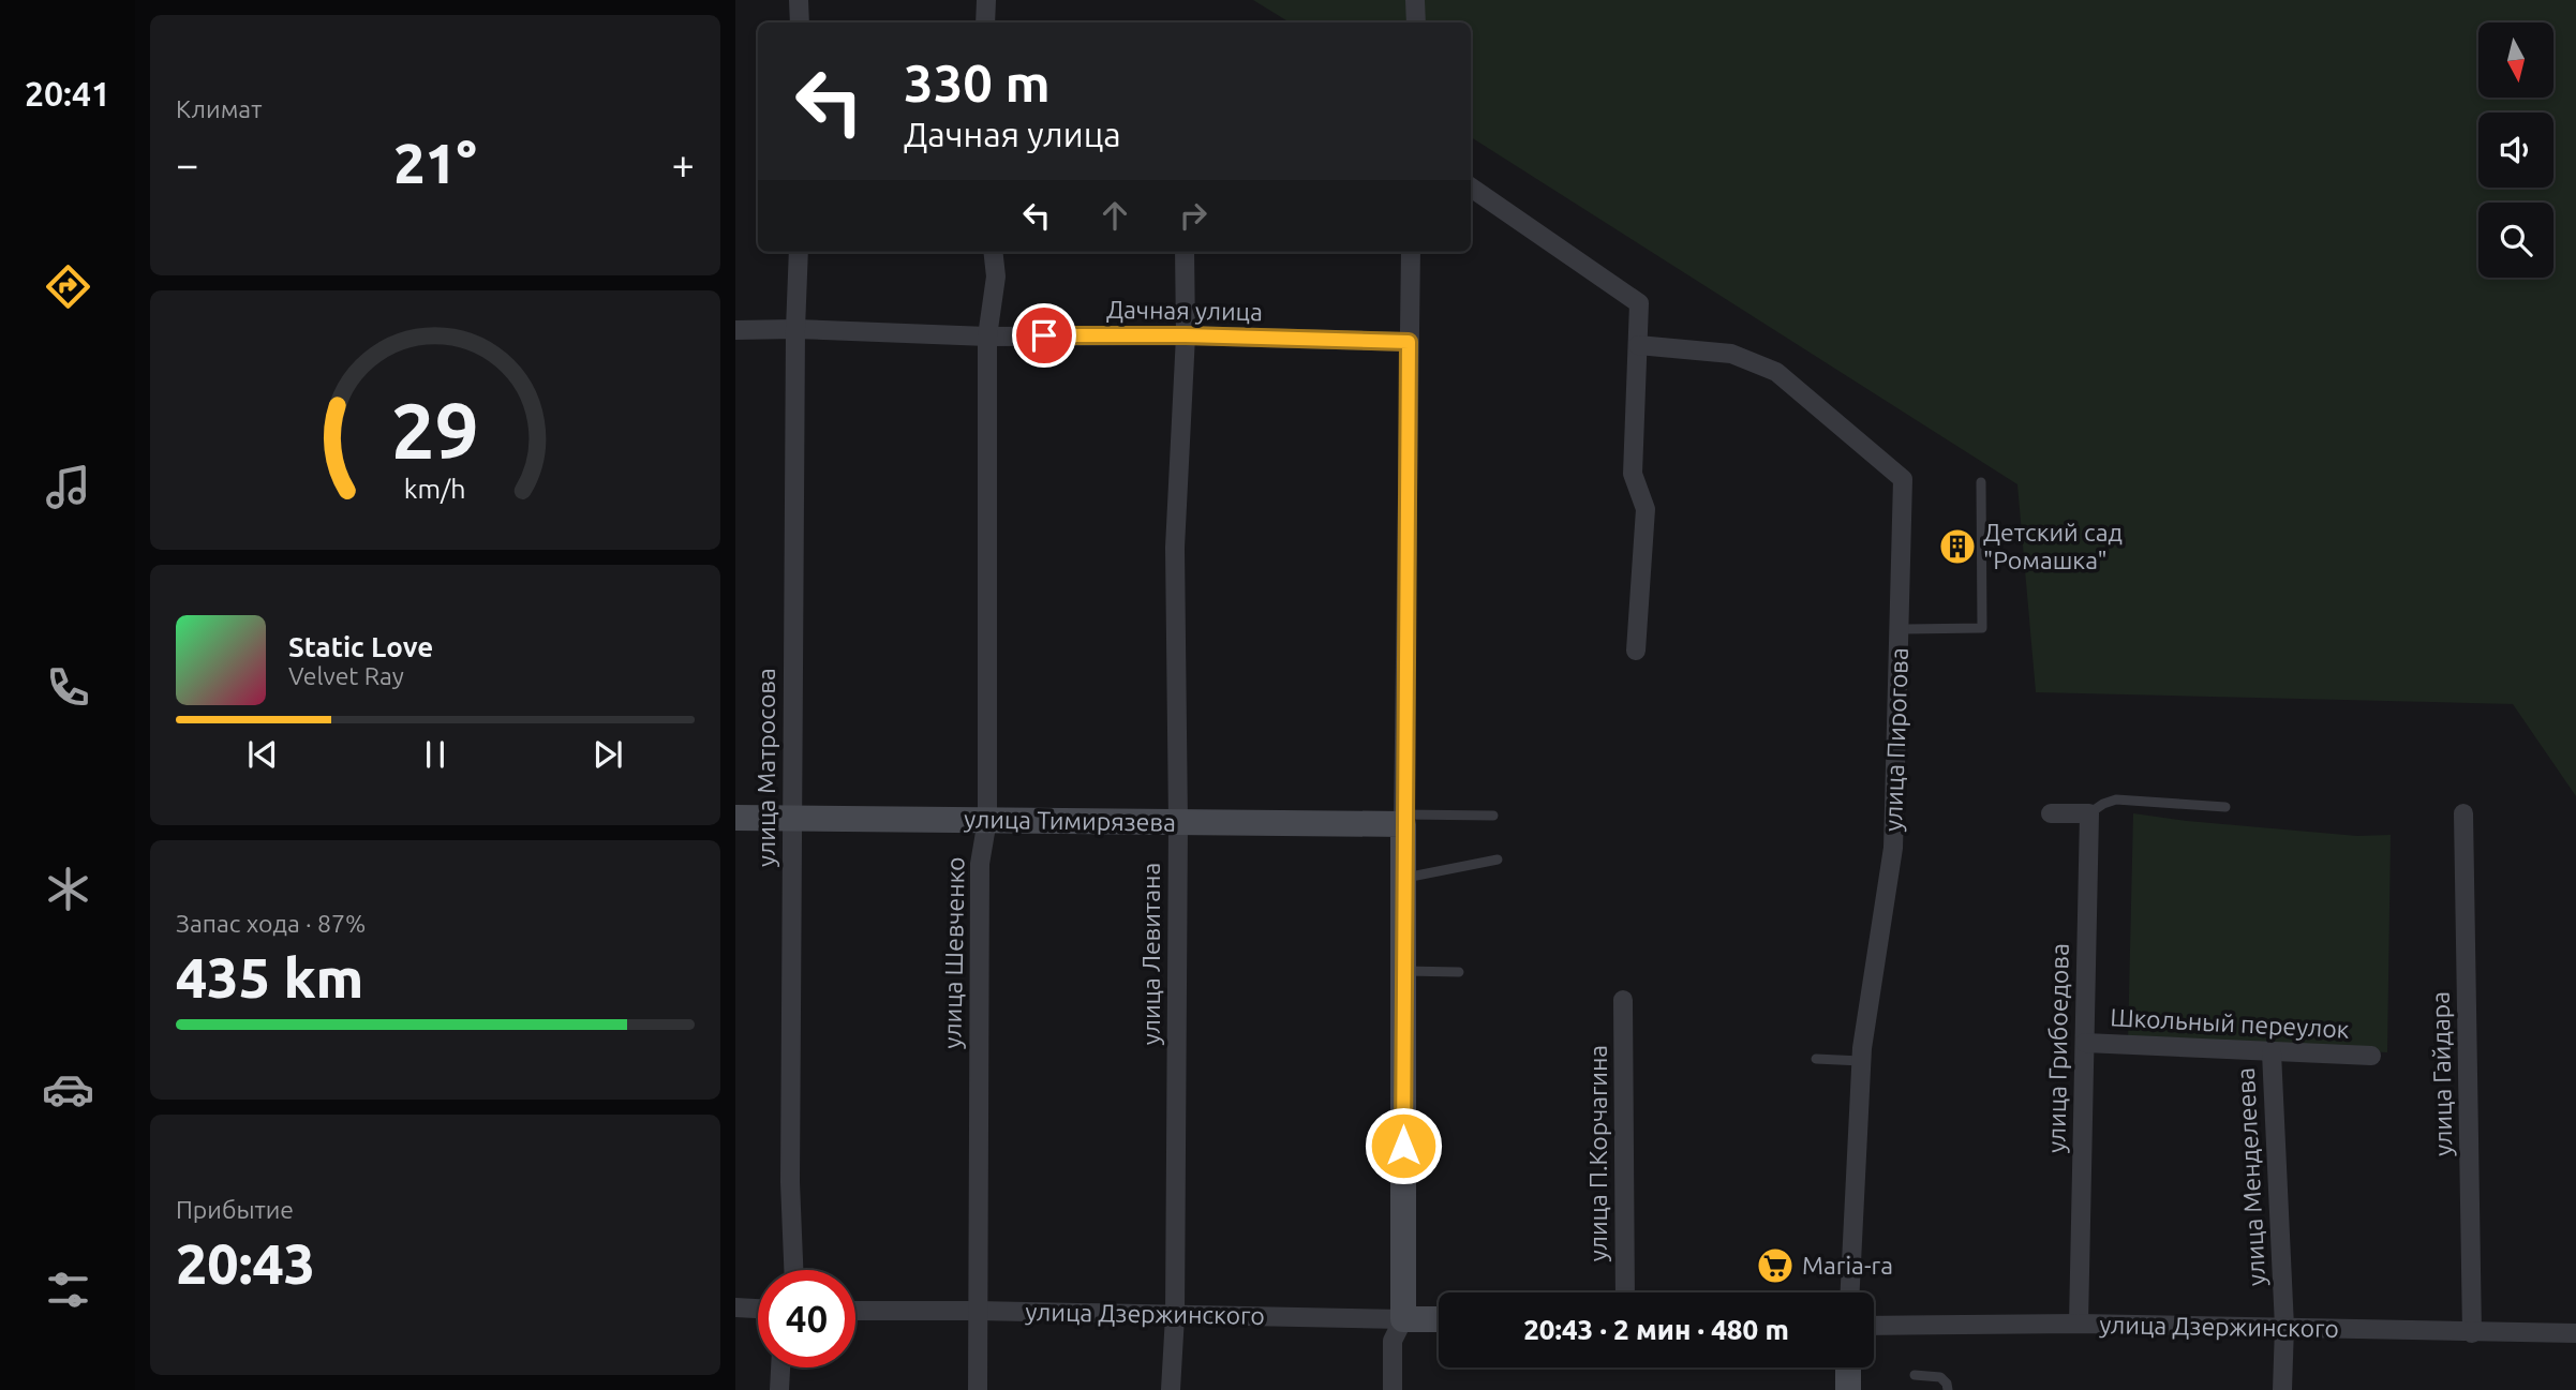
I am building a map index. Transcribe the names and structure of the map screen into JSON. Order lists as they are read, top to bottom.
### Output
{
  "streets": {
    "street": [
      "Дачная улица",
      "улица Пирогова",
      "улица Матросова",
      "улица Тимирязева",
      "улица Шевченко",
      "улица Левитана",
      "Школьный переулок",
      "улица Грибоедова",
      "улица Гайдара",
      "улица П.Корчагина",
      "улица Менделеева",
      "улица Дзержинского"
    ]
  },
  "crossings": [
    ["Дачная улица", "улица Матросова"],
    ["Дачная улица", "улица Шевченко"],
    ["Дачная улица", "улица Левитана"],
    ["улица Матросова", "улица Тимирязева"],
    ["улица Тимирязева", "улица Шевченко"],
    ["улица Тимирязева", "улица Левитана"],
    ["улица Шевченко", "улица Дзержинского"],
    ["улица Левитана", "улица Дзержинского"],
    ["Школьный переулок", "улица Грибоедова"],
    ["Школьный переулок", "улица Менделеева"],
    ["улица Грибоедова", "улица Дзержинского"],
    ["улица Гайдара", "улица Дзержинского"],
    ["улица Менделеева", "улица Дзержинского"]
  ],
  "places": {
    "building": ["Детский сад \"Ромашка\""],
    "supermarket": ["Maria-ra"]
  },
  "north": "bottom",
  "page": {
    "tabs": "20:41",
    "tile": [
      "Климат",
      ["Запас хода · 87%", "435 km"],
      ["Прибытие", "20:43"]
    ],
    "turn": ["330 m", "Дачная улица"],
    "heat": ["−", "21°", "+"],
    "song": ["Static Love", "Velvet Ray"],
    "limit": "40",
    "trip": "20:43 · 2 мин · 480 m",
    "gauge": ["29", "km/h"]
  }
}
